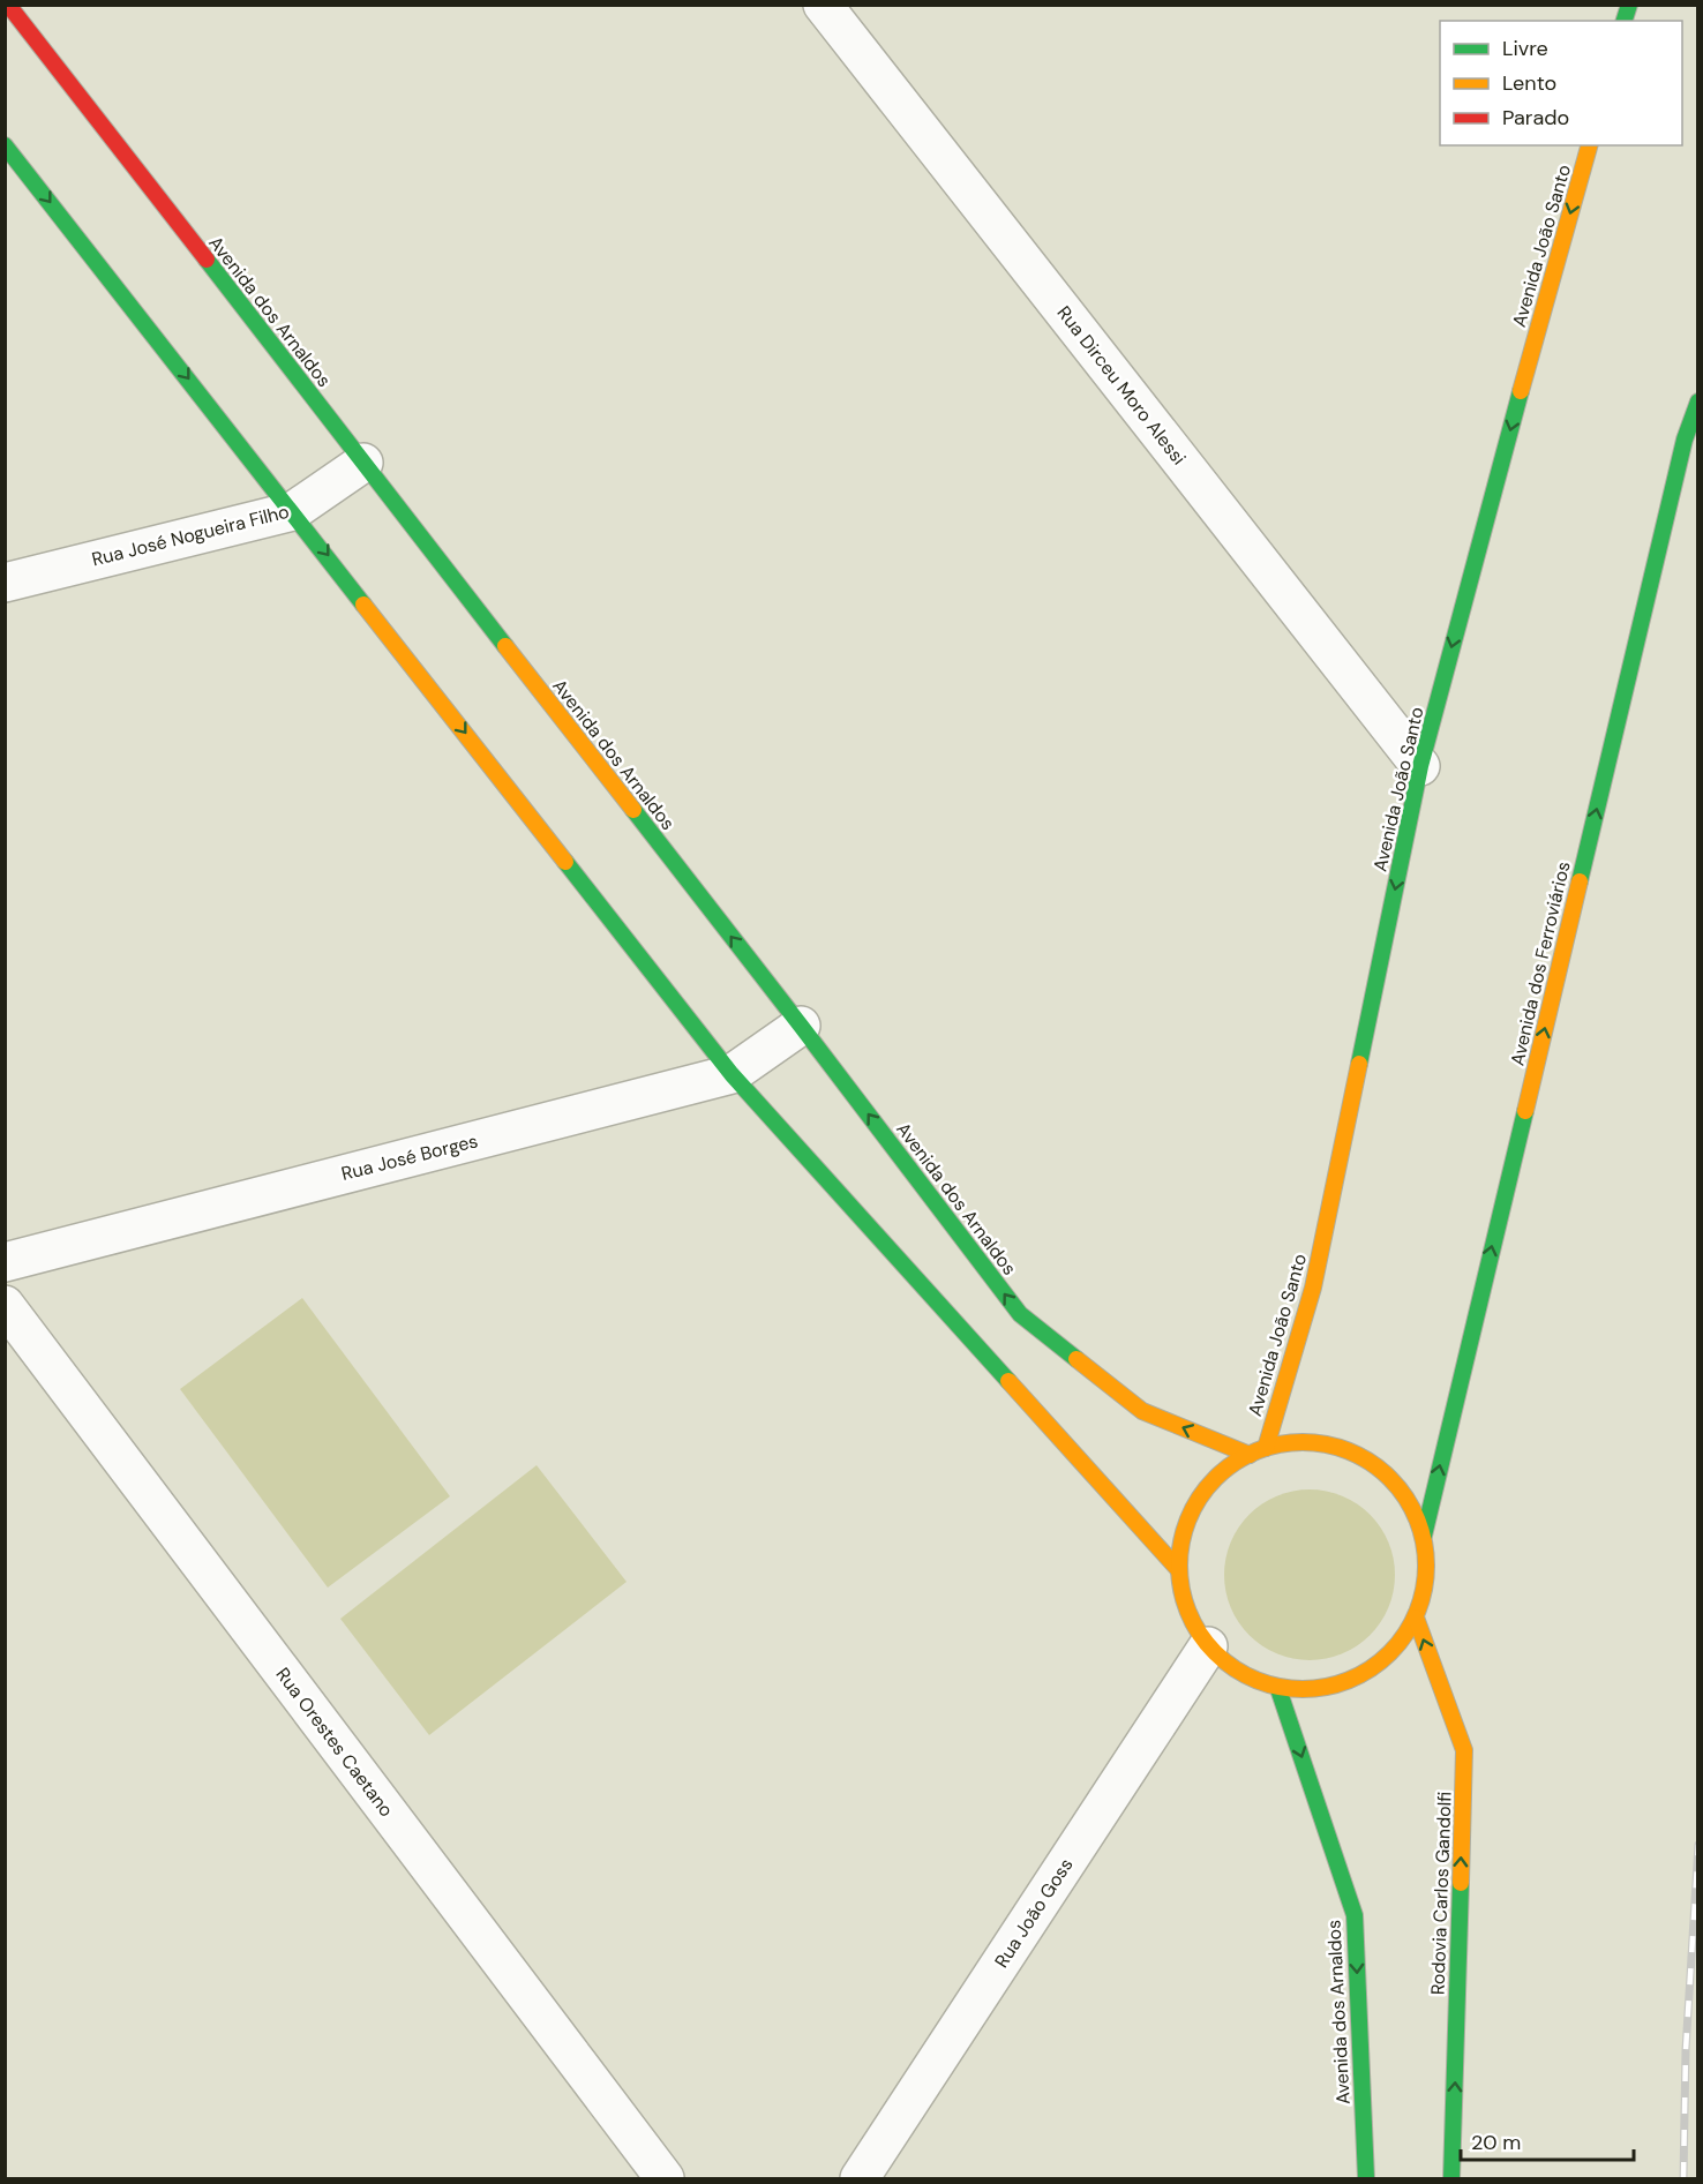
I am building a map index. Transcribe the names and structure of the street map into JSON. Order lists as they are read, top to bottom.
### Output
{
  "streets": {
    "main road": [
      "Avenida João Santo",
      "Avenida dos Arnaldos",
      "Avenida dos Ferroviários",
      "Rodovia Carlos Gandolfi"
    ],
    "street": [
      "Rua Dirceu Moro Alessi",
      "Rua José Nogueira Filho",
      "Rua José Borges",
      "Rua Orestes Caetano",
      "Rua João Goss"
    ]
  },
  "crossings": [
    ["Avenida João Santo", "Rua Dirceu Moro Alessi"],
    ["Avenida dos Arnaldos", "Rua José Nogueira Filho"],
    ["Avenida dos Arnaldos", "Rua José Borges"]
  ],
  "one_way": ["Avenida João Santo", "Avenida dos Ferroviários", "Rodovia Carlos Gandolfi"],
  "legend": ["Livre", "Lento", "Parado"],
  "scale_bar": "20 m"
}
